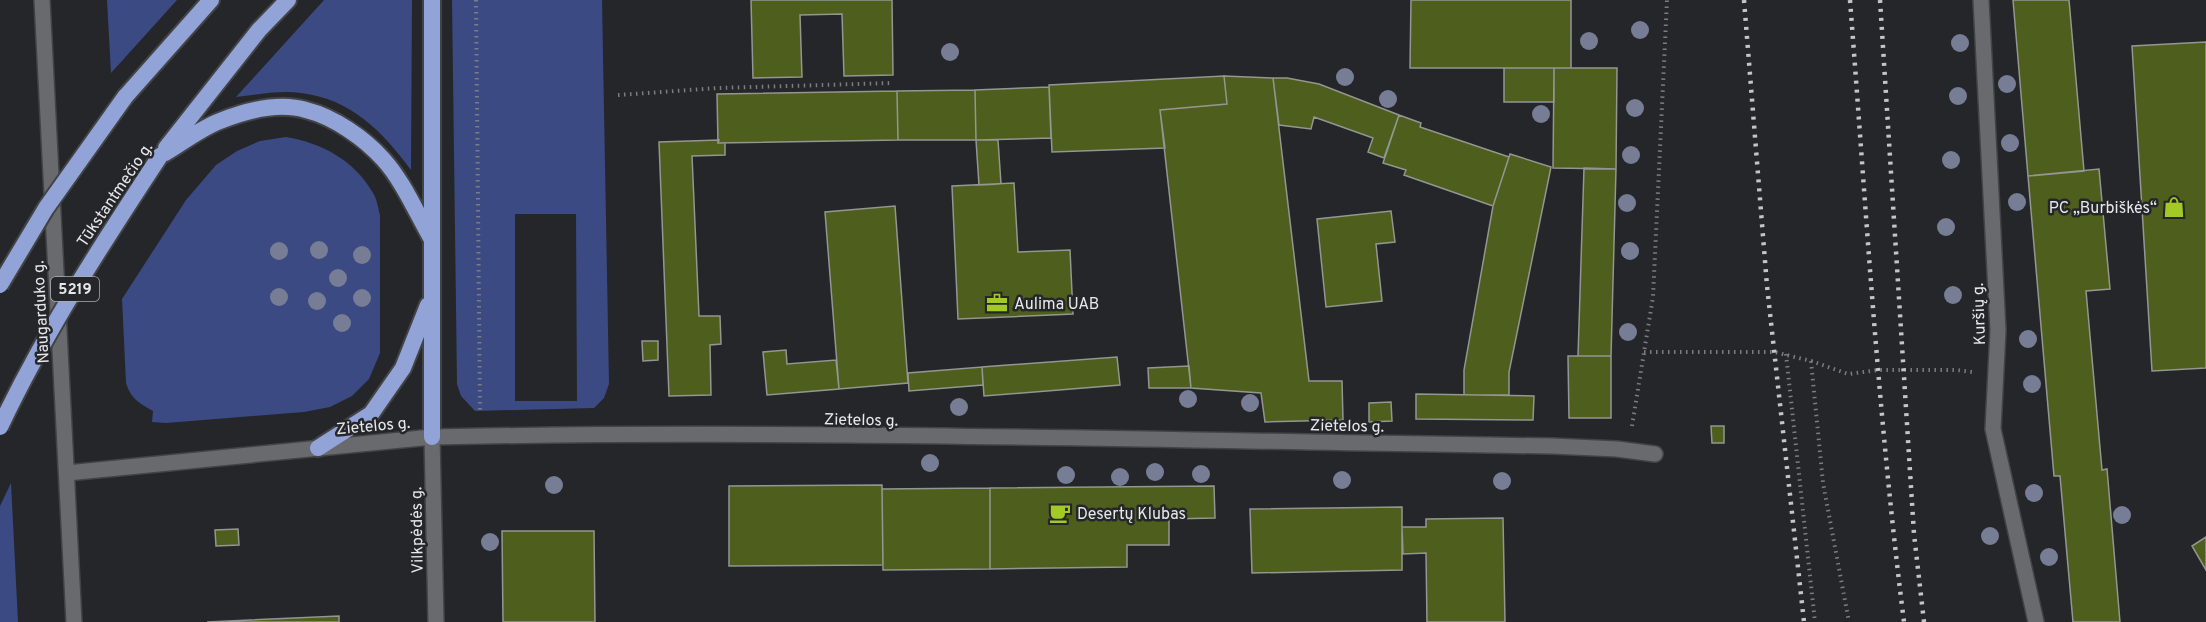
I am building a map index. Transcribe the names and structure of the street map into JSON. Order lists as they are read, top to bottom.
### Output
{
  "streets": {
    "highway": ["Tūkstantmečio g.", "5219"],
    "street": [
      "Naugarduko g.",
      "Kuršių g.",
      "Zietelos g.",
      "Vilkpėdės g."
    ]
  },
  "crossings": [
    ["Naugarduko g.", "Zietelos g."],
    ["Zietelos g.", "Vilkpėdės g."]
  ],
  "places": {
    "shop": ["PC „Burbiškės“"],
    "office": ["Aulima UAB"],
    "cafe": ["Desertų Klubas"]
  }
}
